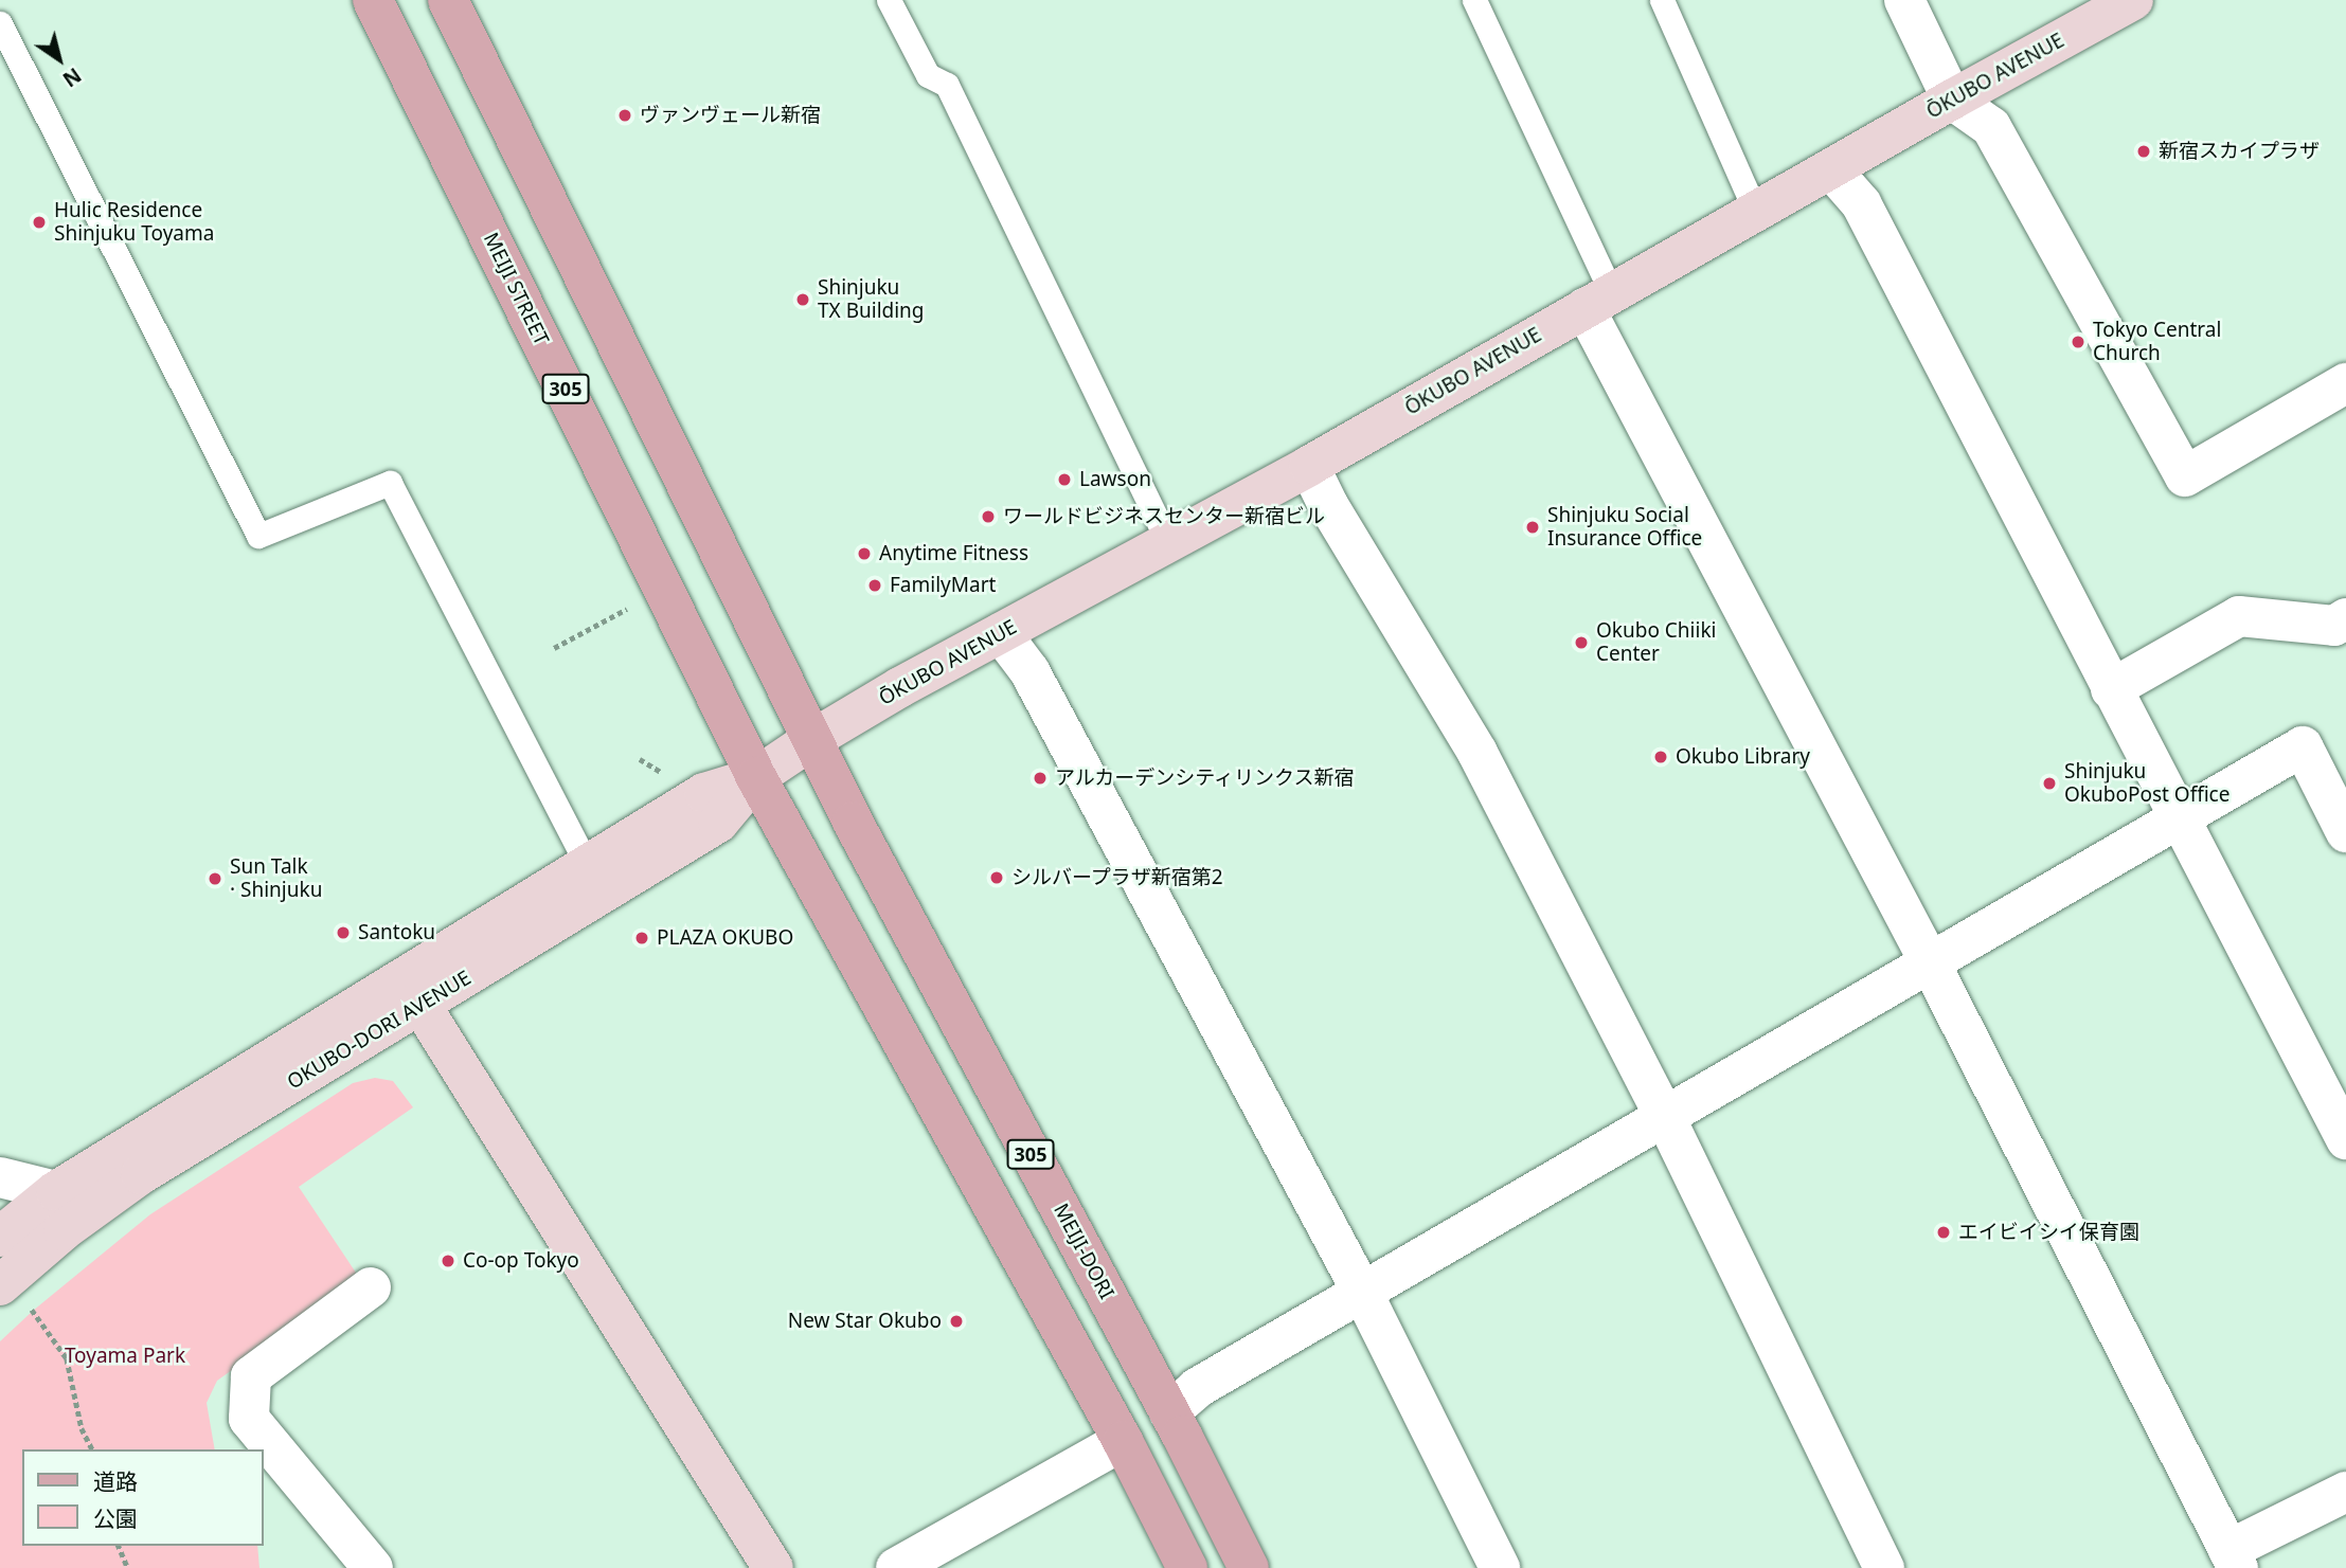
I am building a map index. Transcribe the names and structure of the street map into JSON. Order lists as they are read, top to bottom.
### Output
{
  "streets": {
    "main road": [
      "ŌKUBO AVENUE",
      "MEIJI STREET",
      "305",
      "OKUBO-DORI AVENUE",
      "MEIJI-DORI"
    ]
  },
  "crossings": [
    ["ŌKUBO AVENUE", "305"],
    ["ŌKUBO AVENUE", "OKUBO-DORI AVENUE"],
    ["ŌKUBO AVENUE", "MEIJI-DORI"],
    ["MEIJI STREET", "305"],
    ["MEIJI STREET", "OKUBO-DORI AVENUE"],
    ["305", "OKUBO-DORI AVENUE"],
    ["305", "MEIJI-DORI"],
    ["OKUBO-DORI AVENUE", "MEIJI-DORI"]
  ],
  "parks": ["Toyama Park"],
  "places": [
    "ヴァンヴェール新宿",
    "新宿スカイプラザ",
    "Hulic Residence Shinjuku Toyama",
    "Shinjuku TX Building",
    "Tokyo Central Church",
    "Lawson",
    "ワールドビジネスセンター新宿ビル",
    "Shinjuku Social Insurance Office",
    "Anytime Fitness",
    "FamilyMart",
    "Okubo Chiiki Center",
    "Okubo Library",
    "アルカーデンシティリンクス新宿",
    "Shinjuku OkuboPost Office",
    "シルバープラザ新宿第2",
    "Sun Talk · Shinjuku",
    "Santoku",
    "PLAZA OKUBO",
    "エイビイシイ保育園",
    "Co-op Tokyo",
    "New Star Okubo"
  ],
  "legend": ["道路", "公園"],
  "north": "bottom right"
}
